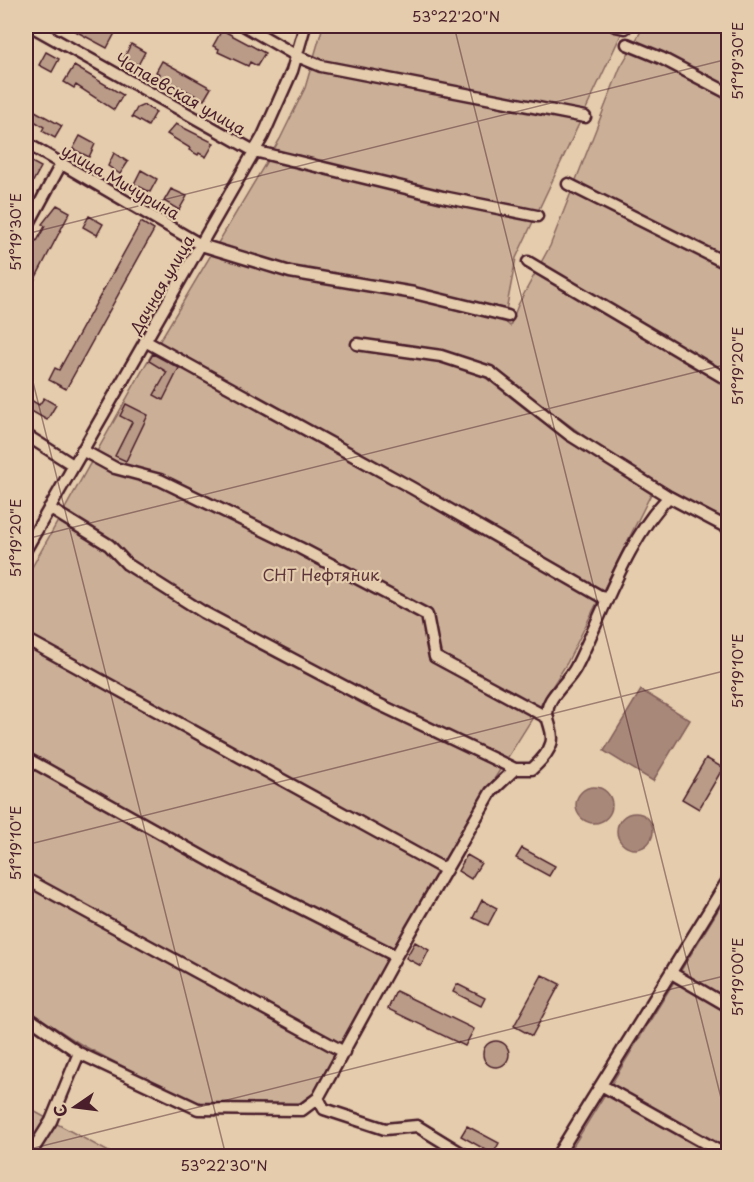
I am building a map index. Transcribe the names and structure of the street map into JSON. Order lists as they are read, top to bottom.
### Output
{
  "streets": {
    "street": ["Чапаевская улица", "улица Мичурина", "Дачная улица"]
  },
  "crossings": [
    ["Чапаевская улица", "Дачная улица"],
    ["улица Мичурина", "Дачная улица"]
  ],
  "parks": ["СНТ Нефтяник"],
  "north": "left",
  "coordinates": [
    "53°22'20\"N",
    "51°19'30\"E",
    "51°19'20\"E",
    "51°19'10\"E",
    "51°19'00\"E",
    "53°22'30\"N"
  ]
}
